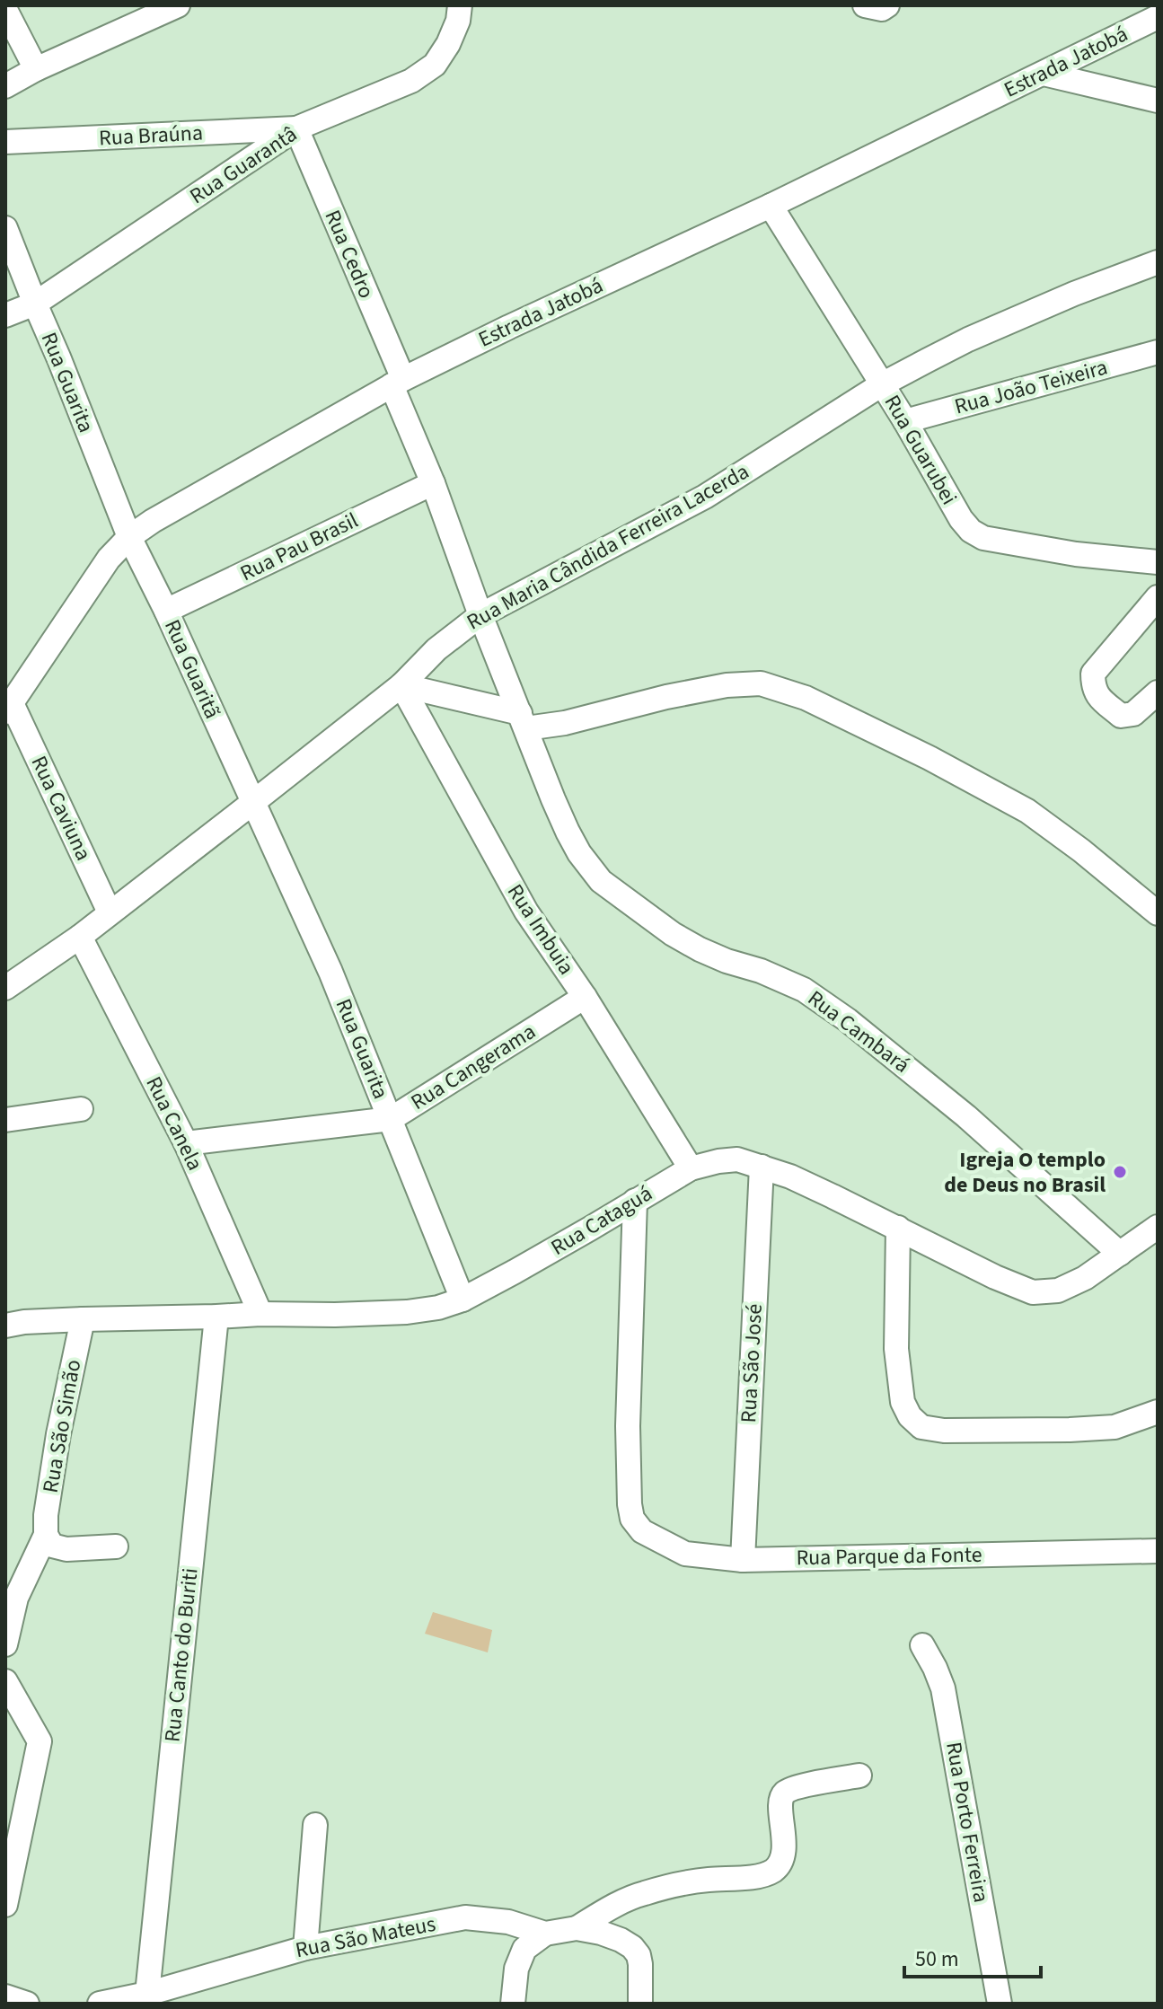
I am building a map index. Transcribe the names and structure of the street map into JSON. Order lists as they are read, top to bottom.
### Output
{
  "streets": {
    "street": [
      "Estrada Jatobá",
      "Rua Braúna",
      "Rua Guarantâ",
      "Rua Cedro",
      "Rua Guarita",
      "Rua João Teixeira",
      "Rua Guarubei",
      "Rua Pau Brasil",
      "Rua Maria Cândida Ferreira Lacerda",
      "Rua Guaritã",
      "Rua Caviuna",
      "Rua Imbuia",
      "Rua Cambará",
      "Rua Cangerama",
      "Rua Canela",
      "Rua Cataguá",
      "Rua São José",
      "Rua São Simão",
      "Rua Parque da Fonte",
      "Rua Canto do Buriti",
      "Rua Porto Ferreira",
      "Rua São Mateus"
    ]
  },
  "crossings": [
    ["Estrada Jatobá", "Rua Cedro"],
    ["Estrada Jatobá", "Rua Guarita"],
    ["Estrada Jatobá", "Rua Guarubei"],
    ["Estrada Jatobá", "Rua Guaritã"],
    ["Estrada Jatobá", "Rua Caviuna"],
    ["Rua Braúna", "Rua Guarantâ"],
    ["Rua Braúna", "Rua Cedro"],
    ["Rua Guarantâ", "Rua Cedro"],
    ["Rua Guarantâ", "Rua Guarita"],
    ["Rua Cedro", "Rua Pau Brasil"],
    ["Rua Cedro", "Rua Maria Cândida Ferreira Lacerda"],
    ["Rua Cedro", "Rua Cambará"],
    ["Rua Guarita", "Rua Maria Cândida Ferreira Lacerda"],
    ["Rua Guarita", "Rua Guaritã"],
    ["Rua Guarita", "Rua Cangerama"],
    ["Rua Guarita", "Rua Cataguá"],
    ["Rua João Teixeira", "Rua Guarubei"],
    ["Rua Guarubei", "Rua Maria Cândida Ferreira Lacerda"],
    ["Rua Pau Brasil", "Rua Guaritã"],
    ["Rua Maria Cândida Ferreira Lacerda", "Rua Guaritã"],
    ["Rua Maria Cândida Ferreira Lacerda", "Rua Caviuna"],
    ["Rua Maria Cândida Ferreira Lacerda", "Rua Imbuia"],
    ["Rua Maria Cândida Ferreira Lacerda", "Rua Cambará"],
    ["Rua Maria Cândida Ferreira Lacerda", "Rua Canela"],
    ["Rua Imbuia", "Rua Cangerama"],
    ["Rua Imbuia", "Rua Cataguá"],
    ["Rua Cambará", "Rua Cataguá"],
    ["Rua Cangerama", "Rua Canela"],
    ["Rua Canela", "Rua Cataguá"],
    ["Rua Cataguá", "Rua São José"],
    ["Rua Cataguá", "Rua São Simão"],
    ["Rua Cataguá", "Rua Parque da Fonte"],
    ["Rua Cataguá", "Rua Canto do Buriti"],
    ["Rua São José", "Rua Parque da Fonte"],
    ["Rua Canto do Buriti", "Rua São Mateus"]
  ],
  "places": ["Igreja O templo de Deus no Brasil"],
  "scale_bar": "50 m"
}
